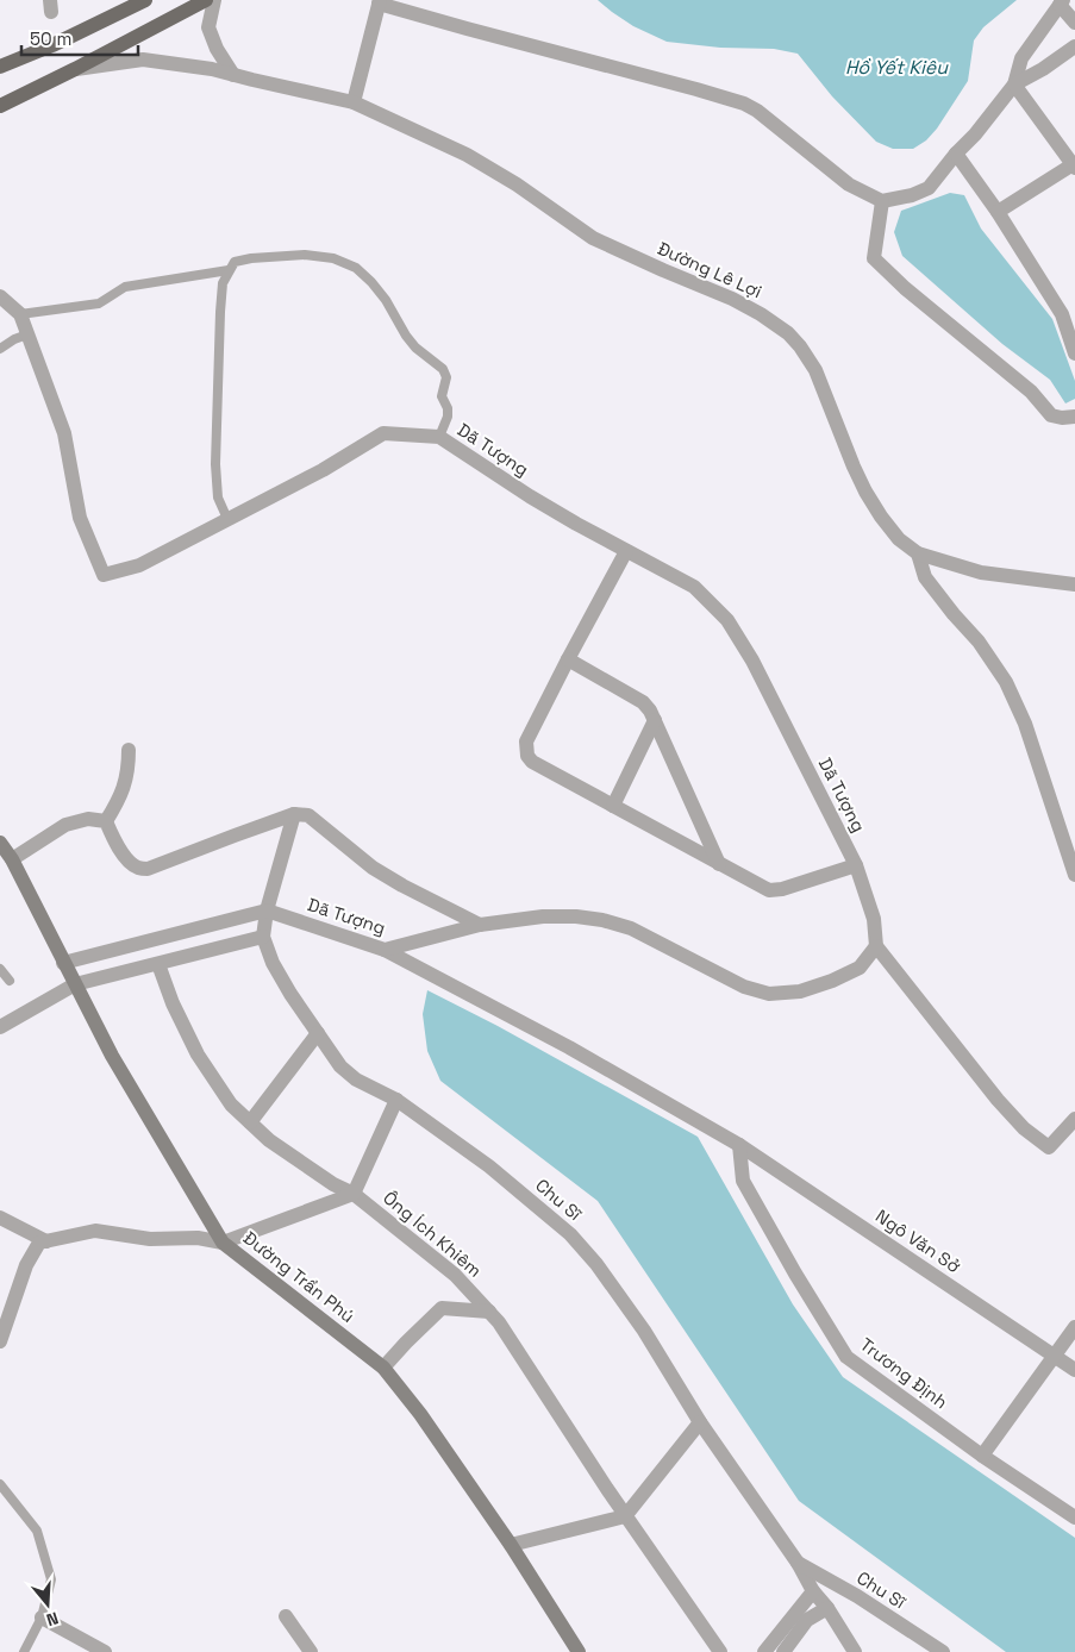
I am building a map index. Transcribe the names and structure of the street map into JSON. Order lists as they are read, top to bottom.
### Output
{
  "streets": {
    "main road": ["Đường Trần Phú"],
    "street": [
      "Đường Lê Lợi",
      "Dã Tượng",
      "Chu Sĩ",
      "Ông Ích Khiêm",
      "Ngô Văn Sở",
      "Trương Định"
    ]
  },
  "crossings": [
    ["Dã Tượng", "Chu Sĩ"],
    ["Dã Tượng", "Ngô Văn Sở"],
    ["Ngô Văn Sở", "Trương Định"]
  ],
  "water": ["Hồ Yết Kiêu"],
  "scale_bar": "50 m",
  "north": "bottom"
}
